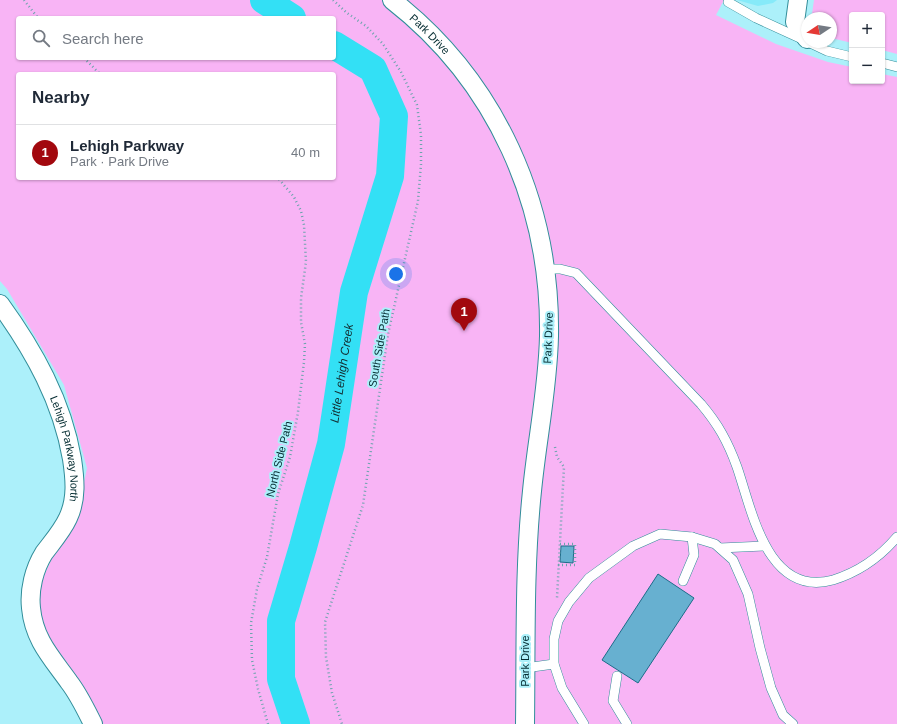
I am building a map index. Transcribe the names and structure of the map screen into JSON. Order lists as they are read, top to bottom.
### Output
{
  "streets": {
    "street": ["Park Drive", "Lehigh Parkway North"],
    "path": ["South Side Path", "North Side Path"]
  },
  "water": ["Little Lehigh Creek"],
  "north": "left",
  "page": {
    "map_buttons": ["+", "−"],
    "search": "Search here",
    "heading": "Nearby",
    "list": [
      {
        "mark": "1",
        "name": "Lehigh Parkway",
        "note": "Park · Park Drive",
        "value": "40 m"
      }
    ],
    "pins": "1"
  }
}
